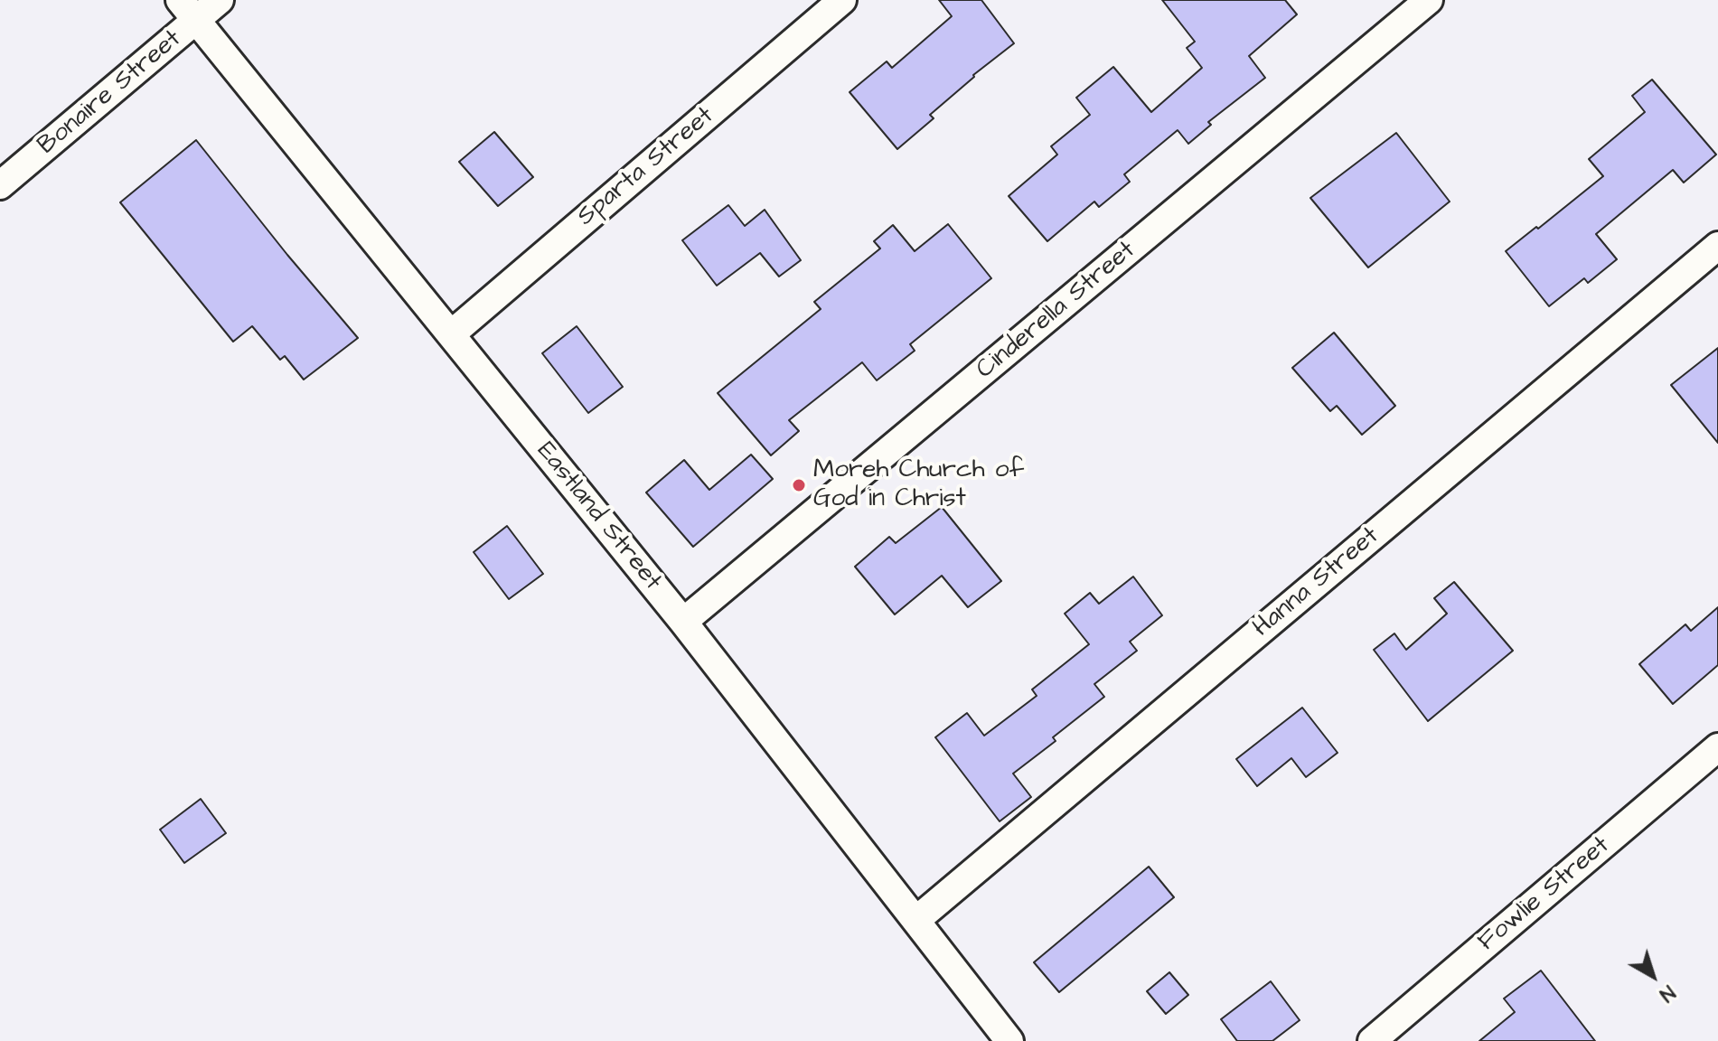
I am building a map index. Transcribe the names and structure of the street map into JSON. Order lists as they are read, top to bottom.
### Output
{
  "streets": {
    "street": [
      "Bonaire Street",
      "Sparta Street",
      "Cinderella Street",
      "Eastland Street",
      "Hanna Street",
      "Fowlie Street"
    ]
  },
  "crossings": [
    ["Bonaire Street", "Eastland Street"],
    ["Sparta Street", "Eastland Street"],
    ["Cinderella Street", "Eastland Street"],
    ["Eastland Street", "Hanna Street"]
  ],
  "places": ["Moreh Church of God in Christ"],
  "north": "bottom right"
}
